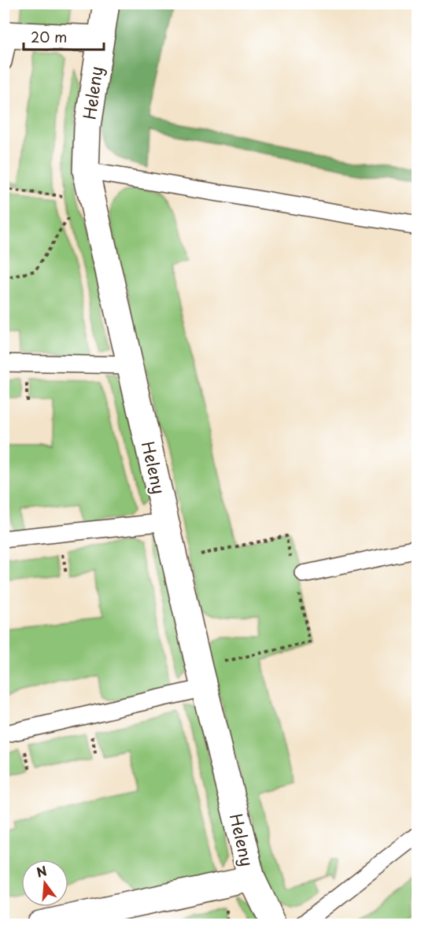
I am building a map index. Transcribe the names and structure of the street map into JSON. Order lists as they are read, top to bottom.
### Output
{
  "streets": {
    "street": ["Heleny"]
  },
  "scale_bar": "20 m",
  "north": "top"
}
